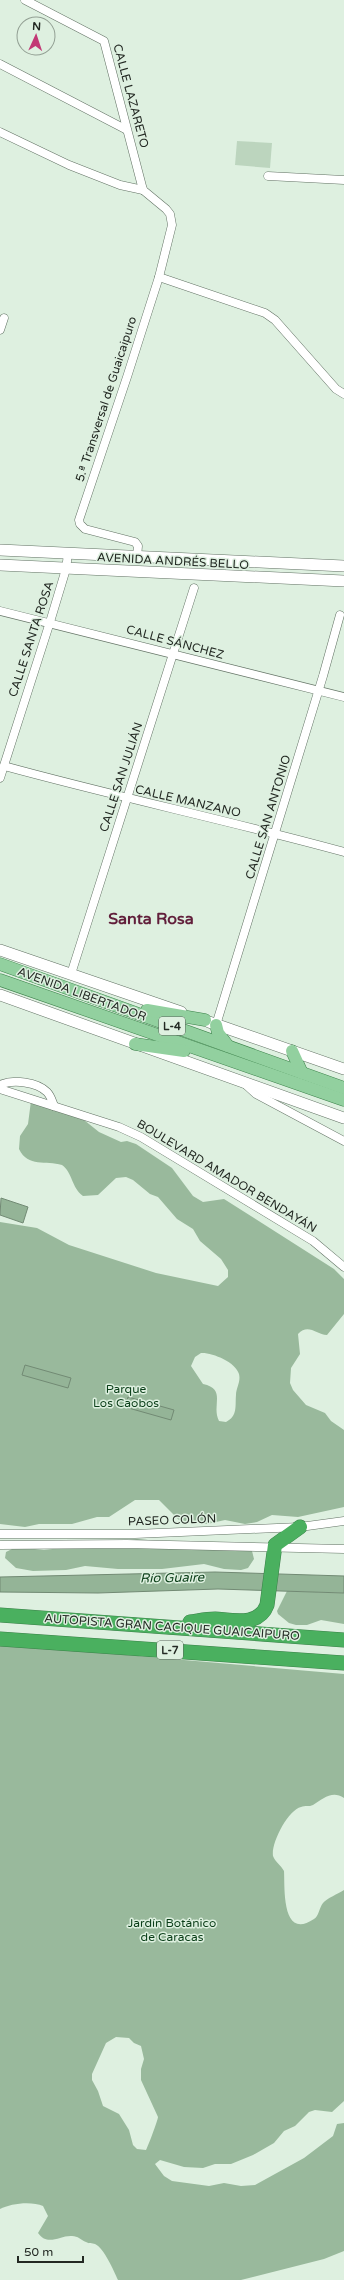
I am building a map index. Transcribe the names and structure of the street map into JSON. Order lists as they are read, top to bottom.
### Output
{
  "streets": {
    "highway": ["AUTOPISTA GRAN CACIQUE GUAICAIPURO", "L-7"],
    "main road": ["AVENIDA ANDRÉS BELLO", "AVENIDA LIBERTADOR", "L-4"],
    "street": [
      "CALLE LAZARETO",
      "5.ª Transversal de Guaicaipuro",
      "CALLE SANTA ROSA",
      "CALLE SÁNCHEZ",
      "CALLE SAN JULIÁN",
      "CALLE MANZANO",
      "CALLE SAN ANTONIO",
      "BOULEVARD AMADOR BENDAYÁN",
      "PASEO COLÓN"
    ]
  },
  "crossings": [
    ["CALLE LAZARETO", "5.ª Transversal de Guaicaipuro"],
    ["5.ª Transversal de Guaicaipuro", "AVENIDA ANDRÉS BELLO"],
    ["AVENIDA ANDRÉS BELLO", "CALLE SANTA ROSA"],
    ["CALLE SANTA ROSA", "CALLE SÁNCHEZ"],
    ["CALLE SANTA ROSA", "CALLE MANZANO"],
    ["CALLE SÁNCHEZ", "CALLE SAN JULIÁN"],
    ["CALLE SÁNCHEZ", "CALLE SAN ANTONIO"],
    ["CALLE SAN JULIÁN", "CALLE MANZANO"],
    ["CALLE SAN JULIÁN", "AVENIDA LIBERTADOR"],
    ["CALLE MANZANO", "CALLE SAN ANTONIO"],
    ["CALLE SAN ANTONIO", "AVENIDA LIBERTADOR"],
    ["AVENIDA LIBERTADOR", "L-4"]
  ],
  "districts": ["Santa Rosa"],
  "water": ["Río Guaire"],
  "parks": ["Parque Los Caobos", "Jardín Botánico de Caracas"],
  "scale_bar": "50 m",
  "north": "top"
}
